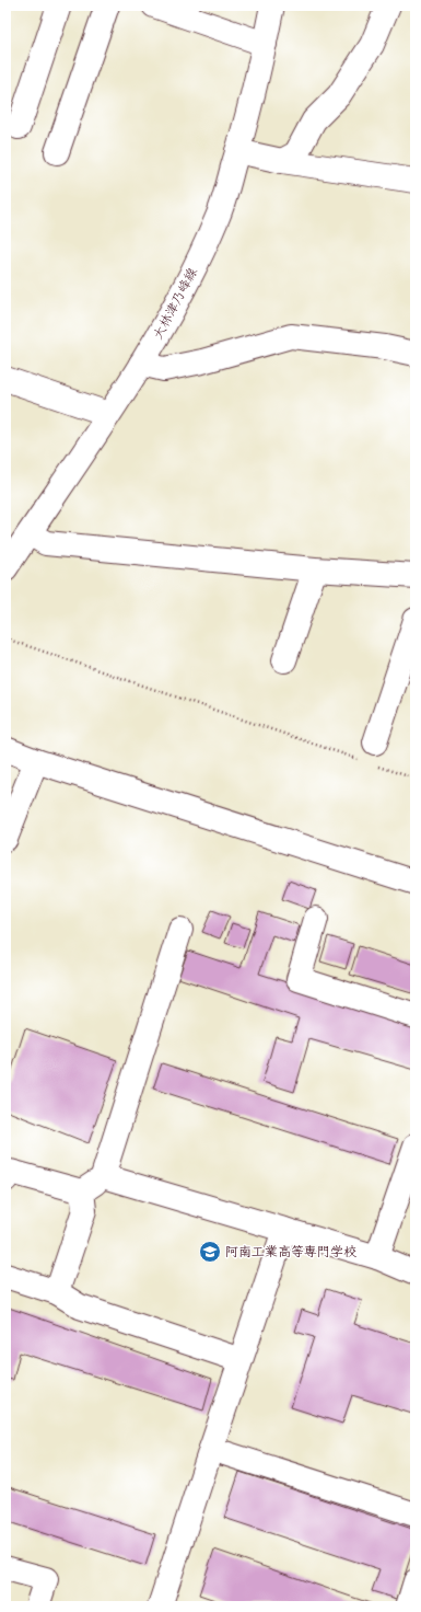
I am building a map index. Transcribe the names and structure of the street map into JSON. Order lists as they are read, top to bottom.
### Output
{
  "streets": {
    "street": ["大林津乃峰線"]
  },
  "places": {
    "school or university": ["阿南工業高等専門学校"]
  }
}
